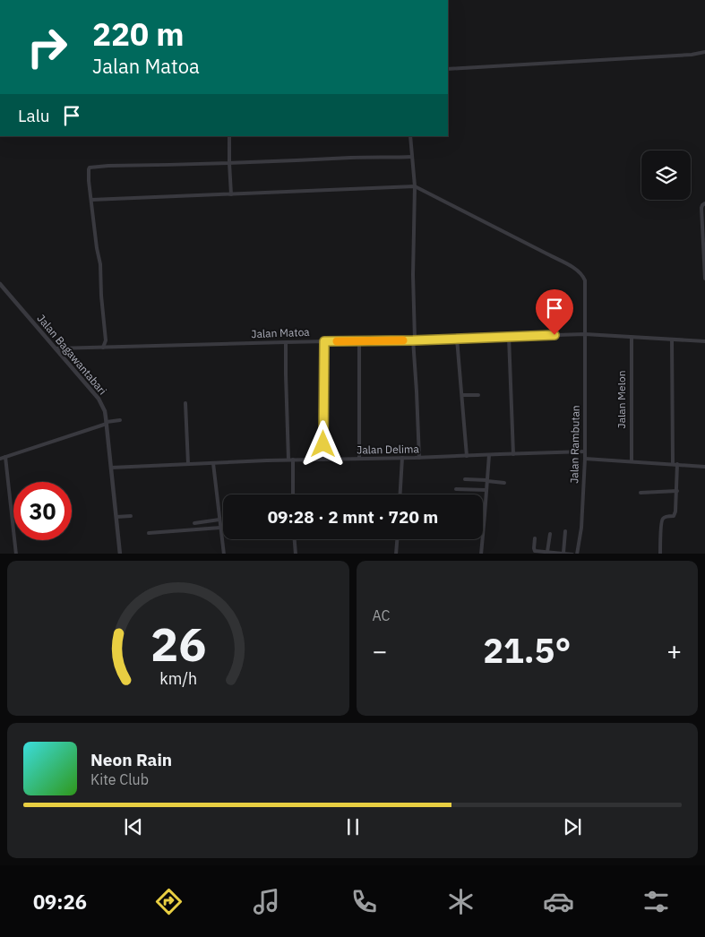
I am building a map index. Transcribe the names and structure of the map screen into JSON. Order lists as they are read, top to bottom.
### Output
{
  "streets": {
    "street": [
      "Jalan Matoa",
      "Jalan Bagawantabari",
      "Jalan Melon",
      "Jalan Rambutan",
      "Jalan Delima"
    ]
  },
  "crossings": [
    ["Jalan Matoa", "Jalan Bagawantabari"],
    ["Jalan Matoa", "Jalan Melon"],
    ["Jalan Matoa", "Jalan Rambutan"],
    ["Jalan Bagawantabari", "Jalan Delima"],
    ["Jalan Rambutan", "Jalan Delima"]
  ],
  "page": {
    "turn": ["220 m", "Jalan Matoa"],
    "then": "Lalu",
    "limit": "30",
    "trip": "09:28 · 2 mnt · 720 m",
    "tile": "AC",
    "heat": ["−", "21.5°", "+"],
    "song": ["Neon Rain", "Kite Club"],
    "tabs": "09:26",
    "gauge": ["26", "km/h"]
  }
}
